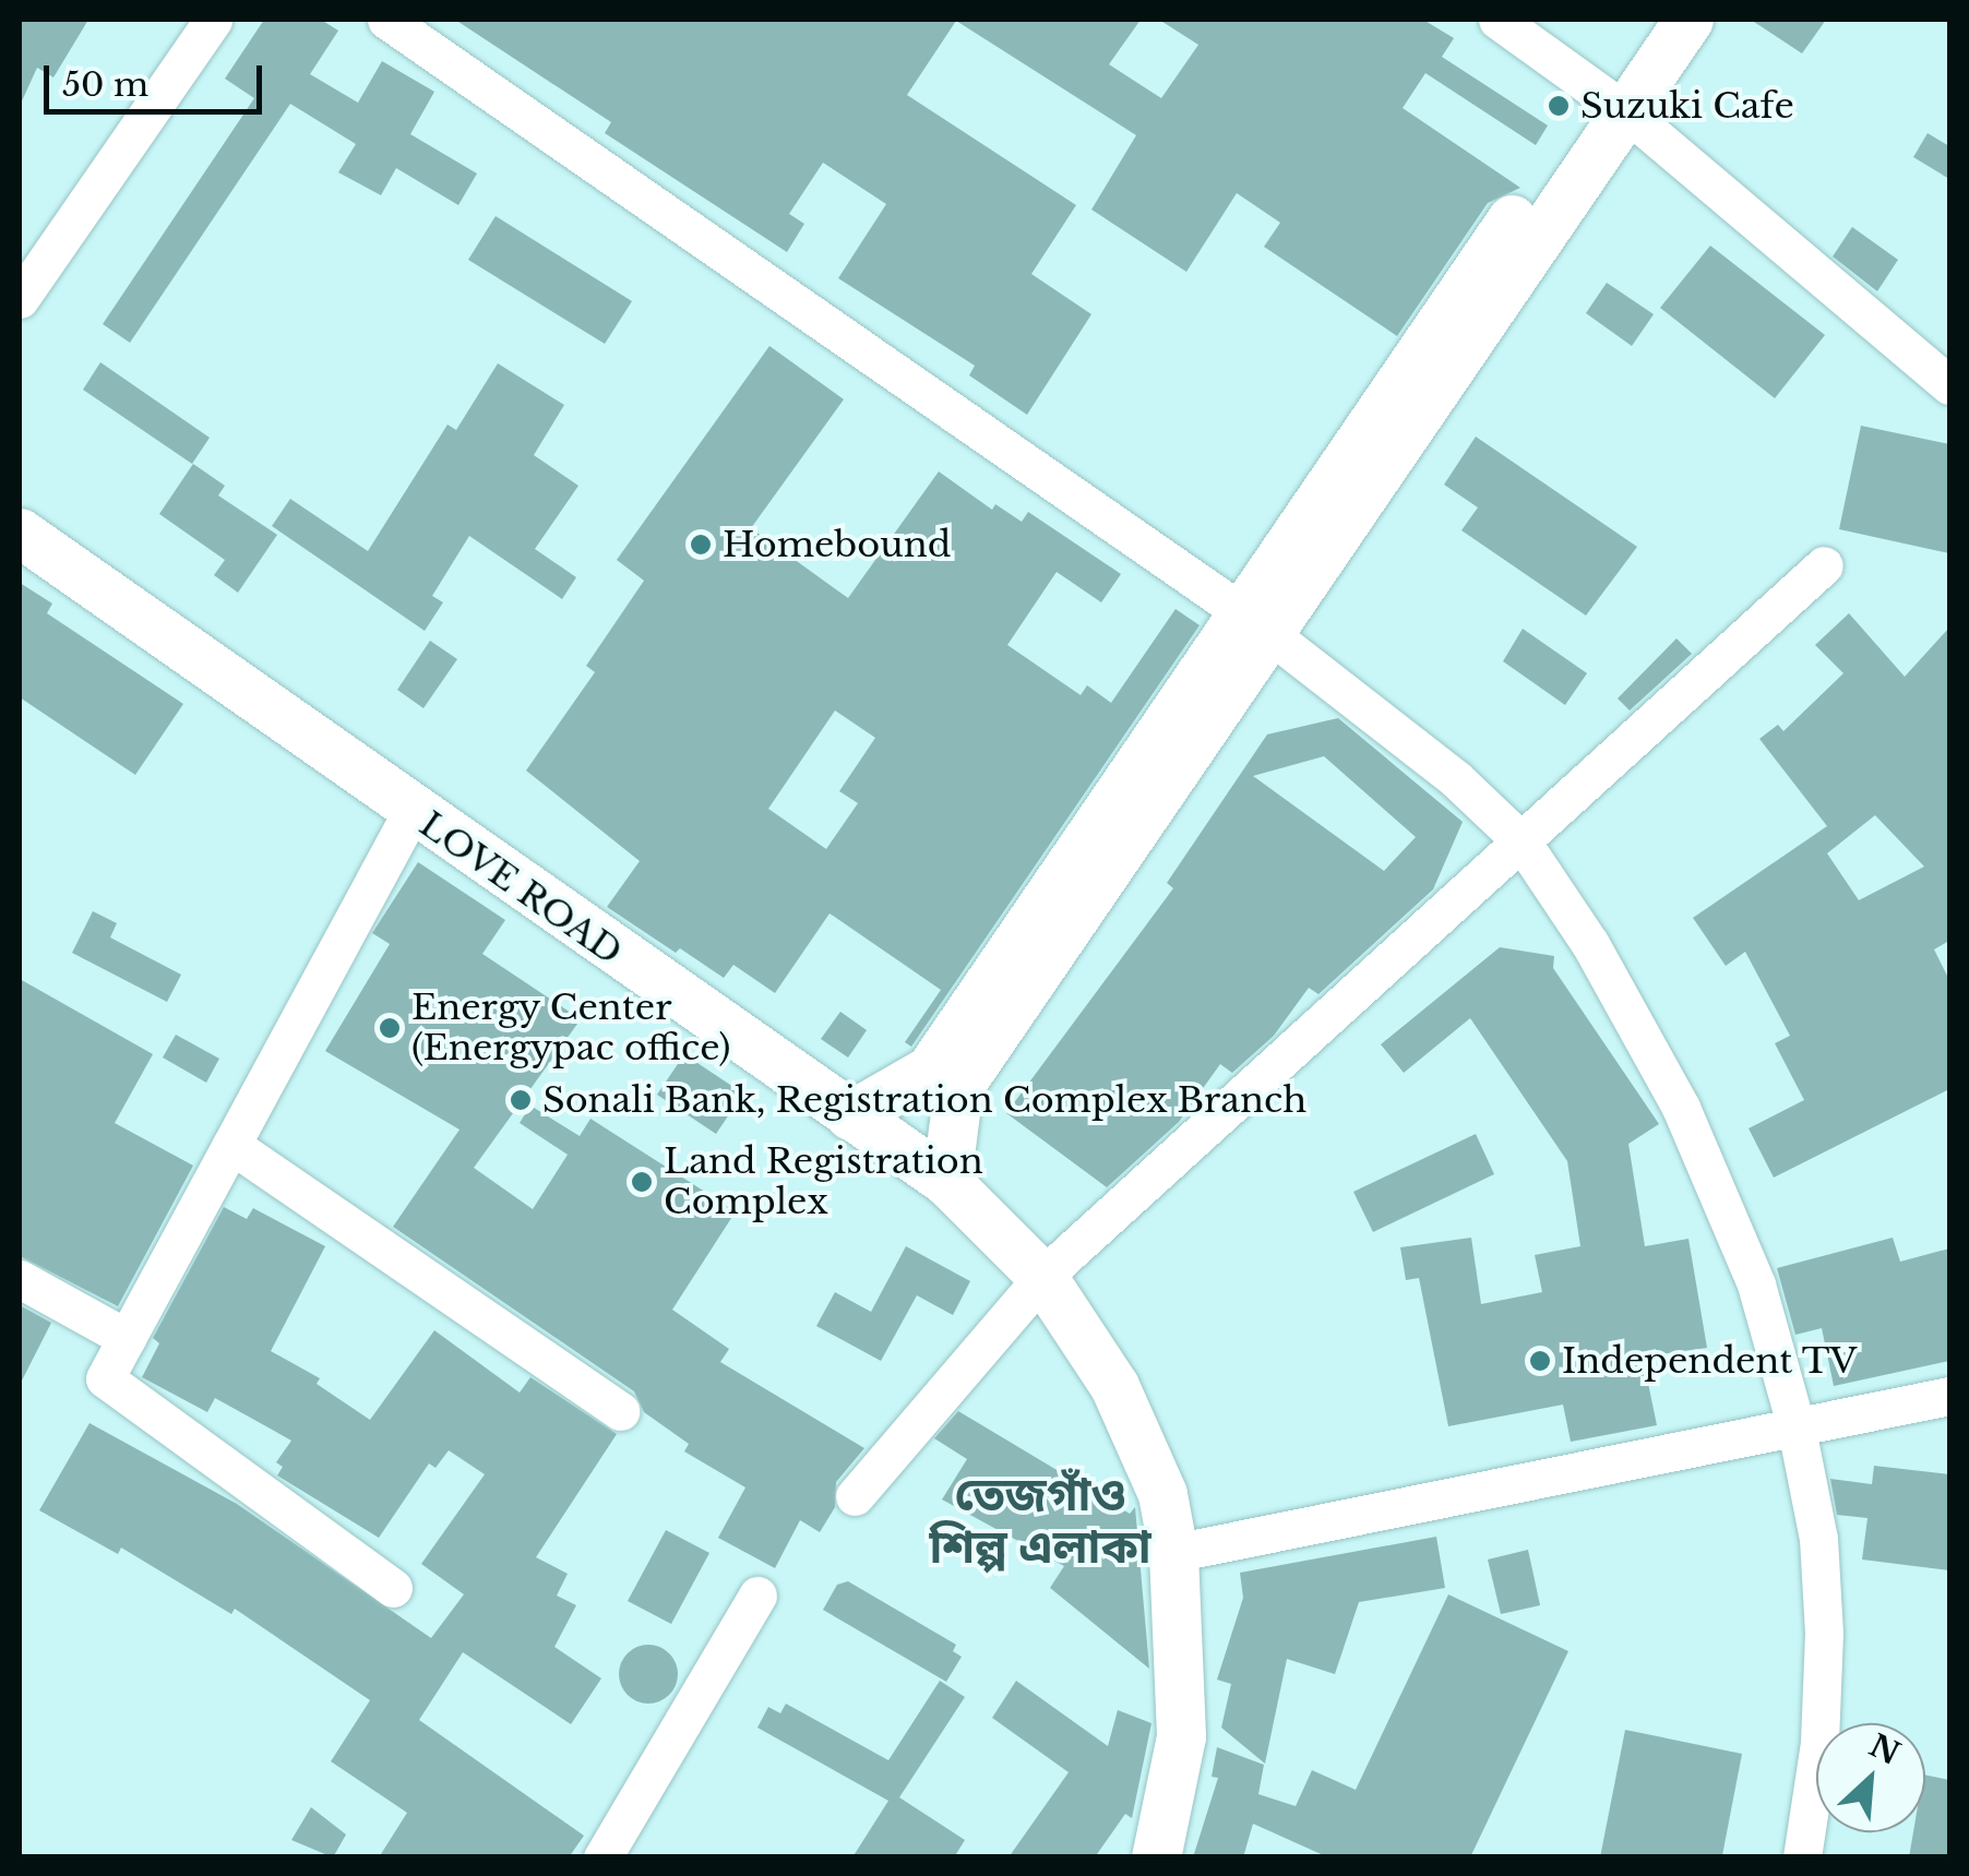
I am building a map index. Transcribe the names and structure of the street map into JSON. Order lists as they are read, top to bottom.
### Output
{
  "streets": {
    "main road": ["LOVE ROAD"]
  },
  "districts": ["তেজগাঁও শিল্প এলাকা"],
  "places": [
    "Suzuki Cafe",
    "Homebound",
    "Energy Center (Energypac office)",
    "Sonali Bank, Registration Complex Branch",
    "Land Registration Complex",
    "Independent TV"
  ],
  "scale_bar": "50 m",
  "north": "top right"
}
